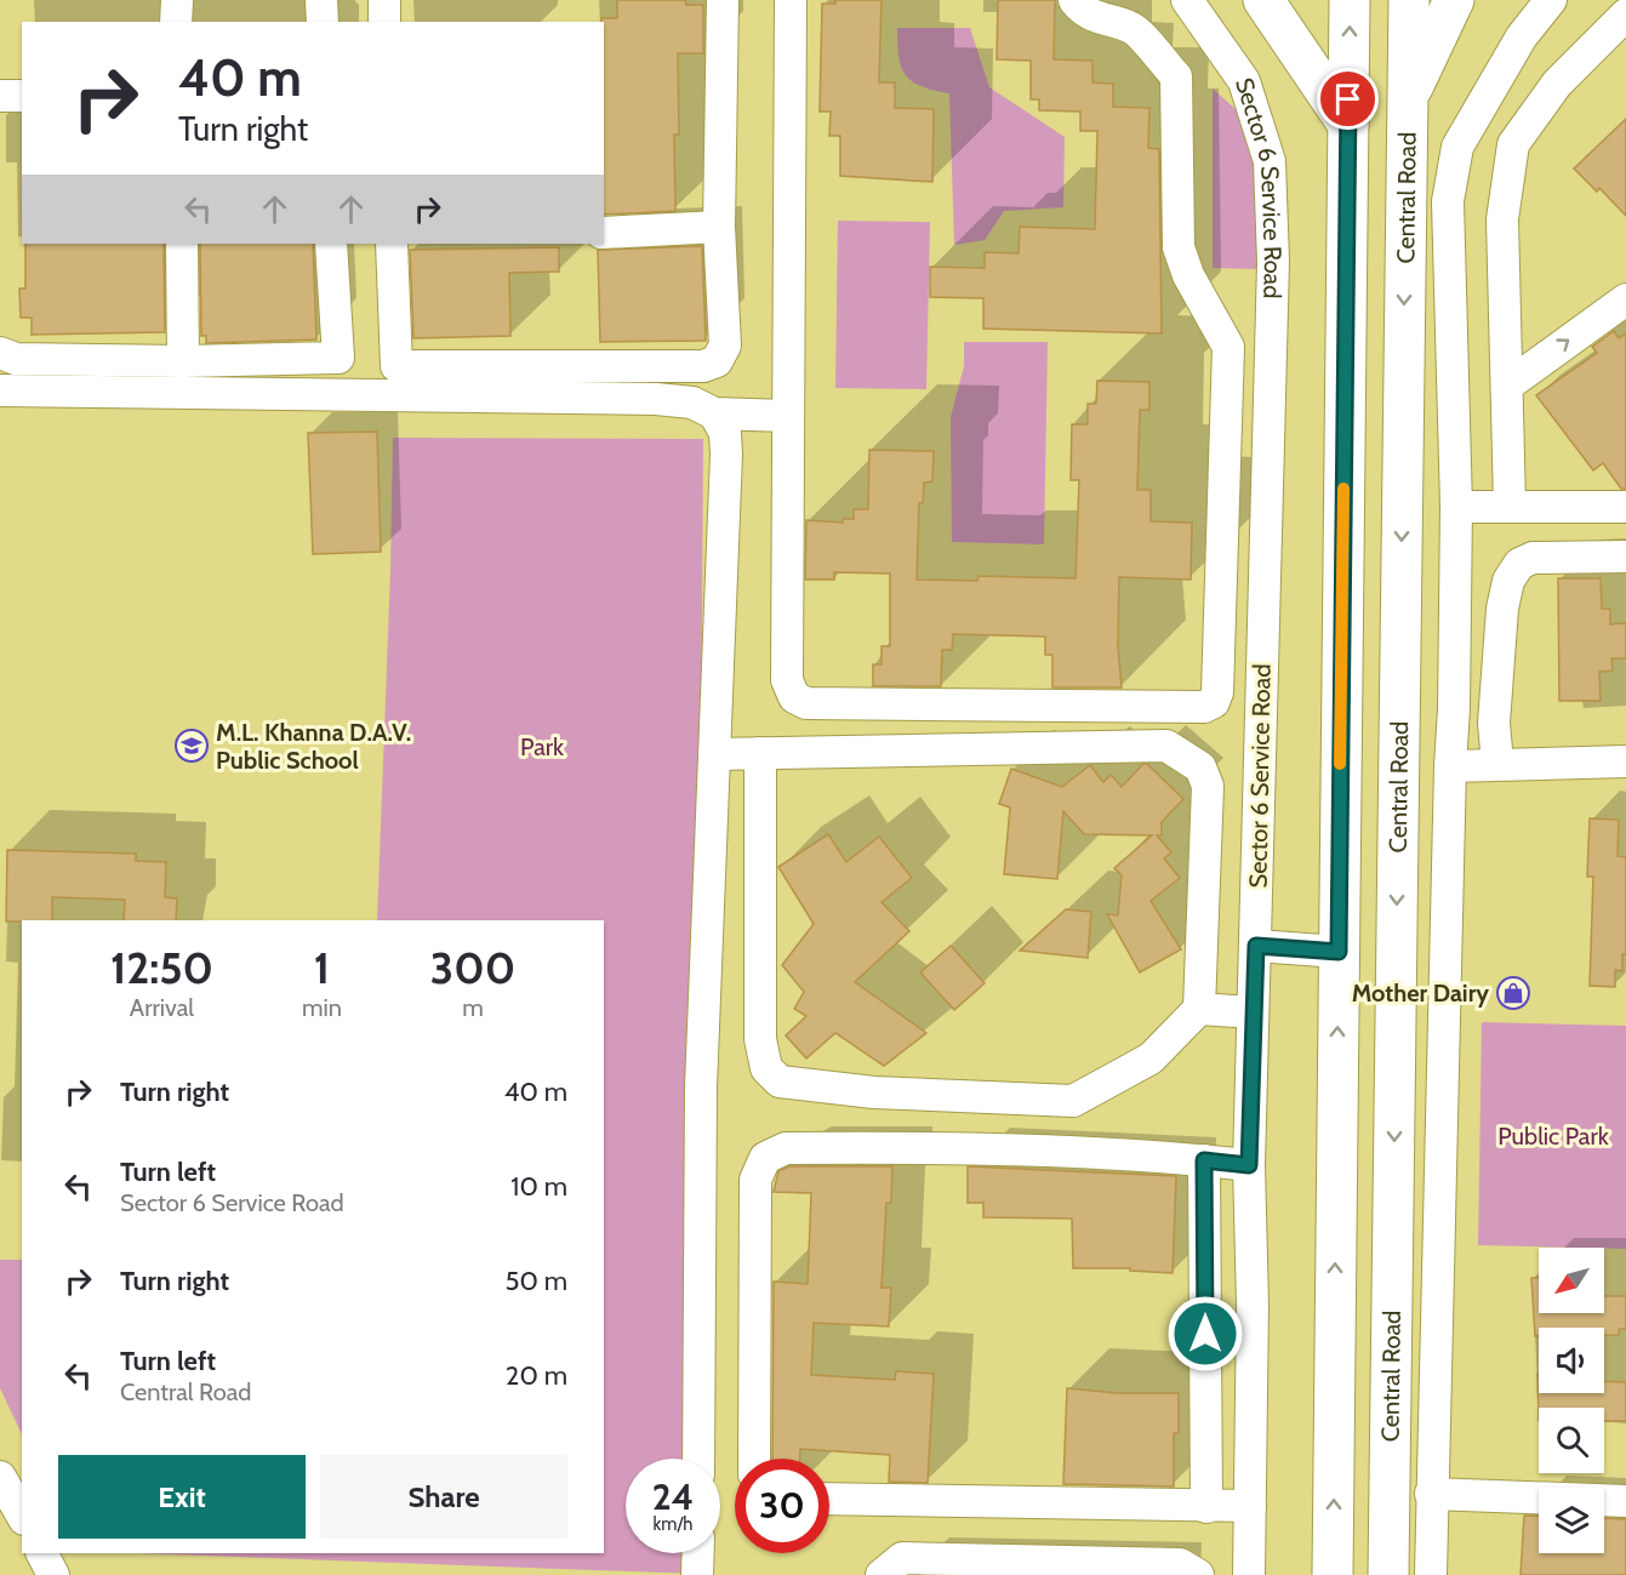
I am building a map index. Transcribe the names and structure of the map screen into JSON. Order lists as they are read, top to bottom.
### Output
{
  "streets": {
    "main road": ["Central Road"],
    "street": ["Sector 6 Service Road"]
  },
  "parks": ["Park", "Public Park"],
  "places": {
    "school or university": ["M.L. Khanna D.A.V. Public School"],
    "shop": ["Mother Dairy"]
  },
  "north": "bottom left",
  "page": {
    "turn": ["40 m", "Turn right"],
    "eta": [
      "12:50",
      "Arrival",
      "1",
      "min",
      "300",
      "m"
    ],
    "list": [
      {
        "name": "Turn right",
        "value": "40 m"
      },
      {
        "name": "Turn left",
        "note": "Sector 6 Service Road",
        "value": "10 m"
      },
      {
        "name": "Turn right",
        "value": "50 m"
      },
      {
        "name": "Turn left",
        "note": "Central Road",
        "value": "20 m"
      }
    ],
    "buttons": ["Exit", "Share"],
    "speed": "24 km/h",
    "limit": "30"
  }
}
